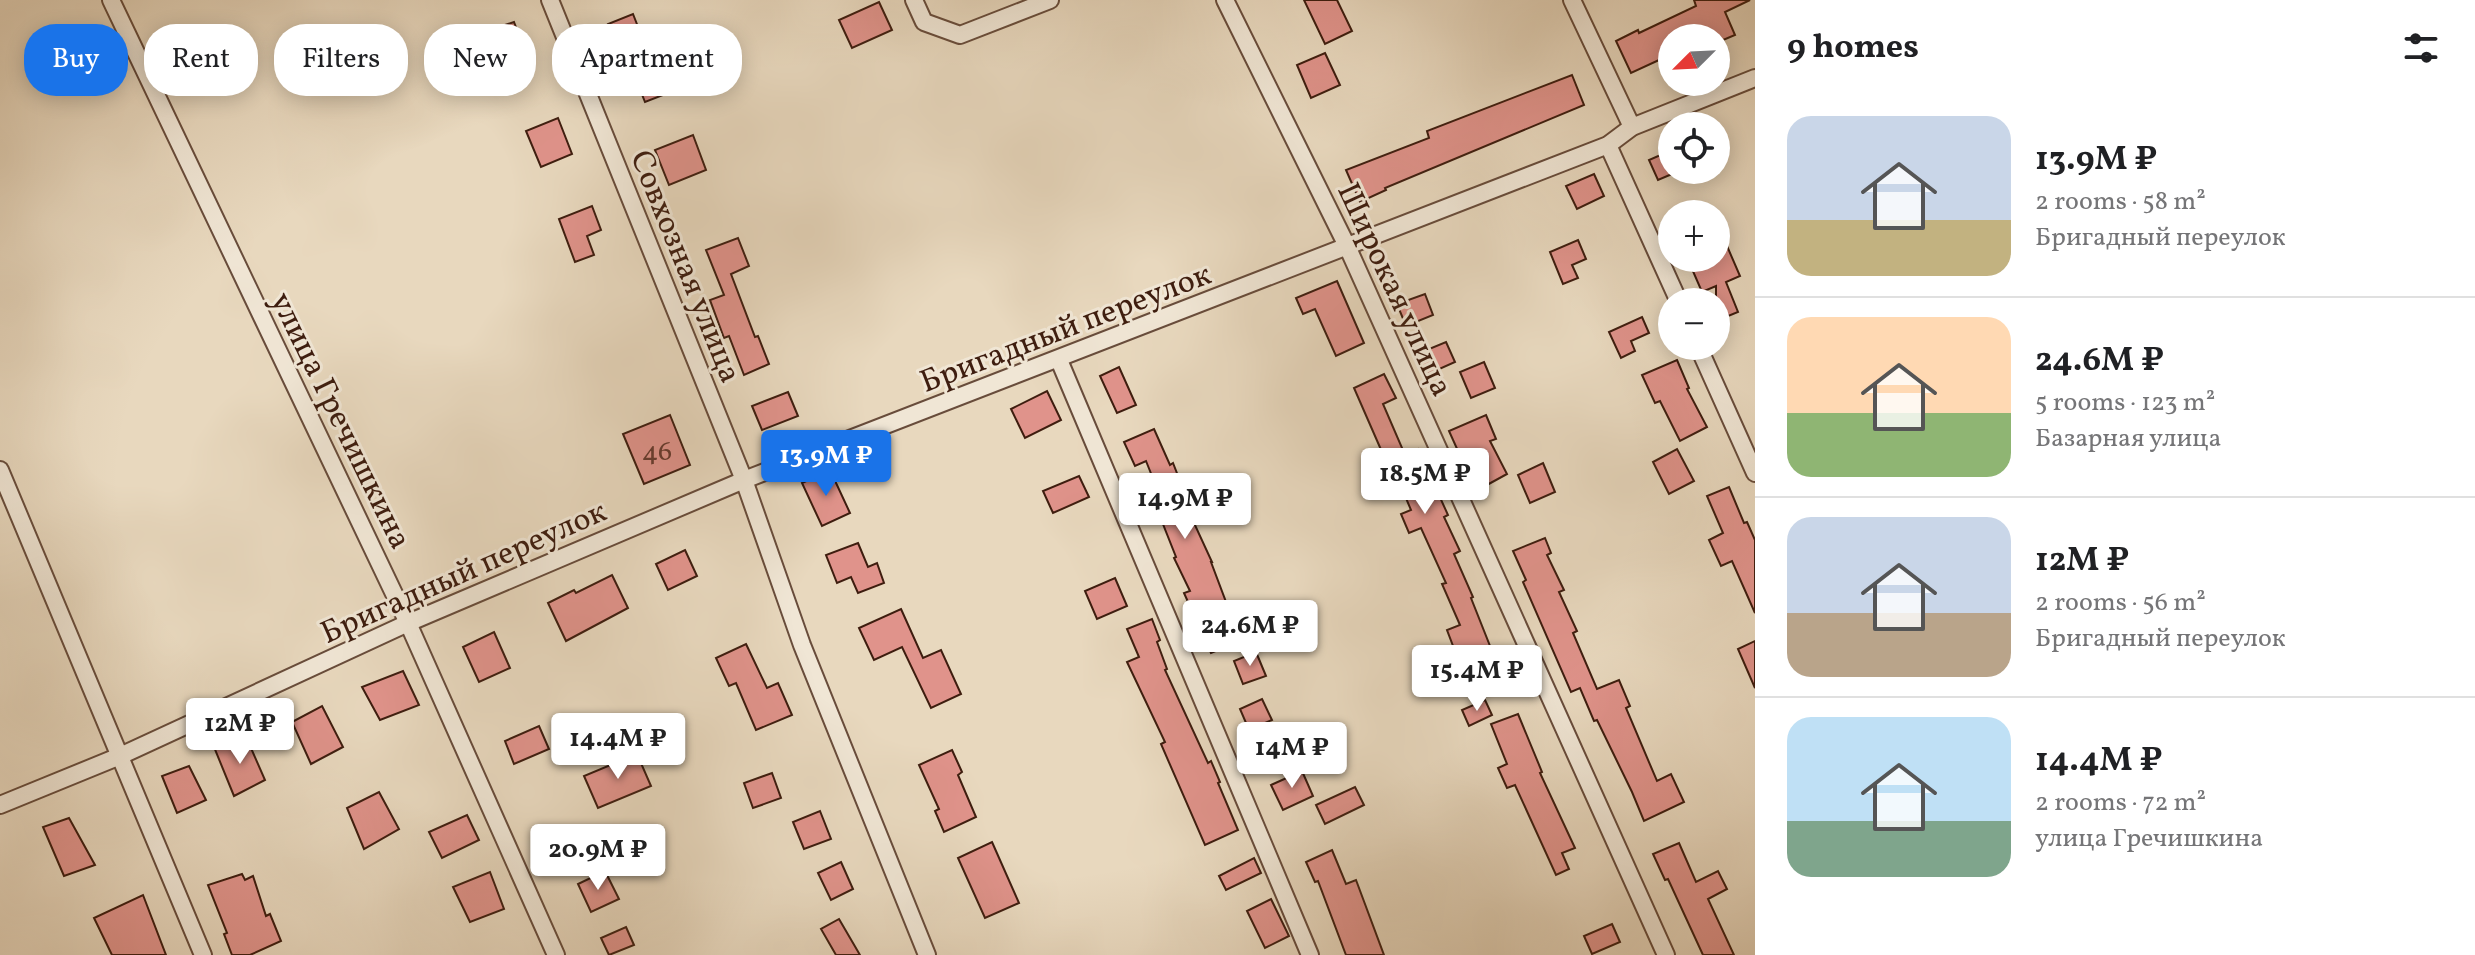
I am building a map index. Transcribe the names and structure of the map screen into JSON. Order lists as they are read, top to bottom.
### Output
{
  "streets": {
    "street": [
      "Совхозная улица",
      "Широкая улица",
      "Бригадный переулок",
      "улица Гречишкина"
    ]
  },
  "crossings": [
    ["Совхозная улица", "Бригадный переулок"],
    ["Широкая улица", "Бригадный переулок"],
    ["Бригадный переулок", "улица Гречишкина"]
  ],
  "house_numbers": ["46"],
  "north": "bottom left",
  "page": {
    "heading": "9 homes",
    "map_buttons": ["+", "−"],
    "chip": [
      "Buy",
      "Rent",
      "Filters",
      "New",
      "Apartment"
    ],
    "list": [
      {
        "name": "13.9M ₽",
        "note": "2 rooms · 58 m² · Бригадный переулок"
      },
      {
        "name": "24.6M ₽",
        "note": "5 rooms · 123 m² · Базарная улица"
      },
      {
        "name": "12M ₽",
        "note": "2 rooms · 56 m² · Бригадный переулок"
      },
      {
        "name": "14.4M ₽",
        "note": "2 rooms · 72 m² · улица Гречишкина"
      }
    ],
    "price": [
      "13.9M ₽",
      "18.5M ₽",
      "14.9M ₽",
      "24.6M ₽",
      "15.4M ₽",
      "12M ₽",
      "14.4M ₽",
      "14M ₽",
      "20.9M ₽"
    ]
  }
}
